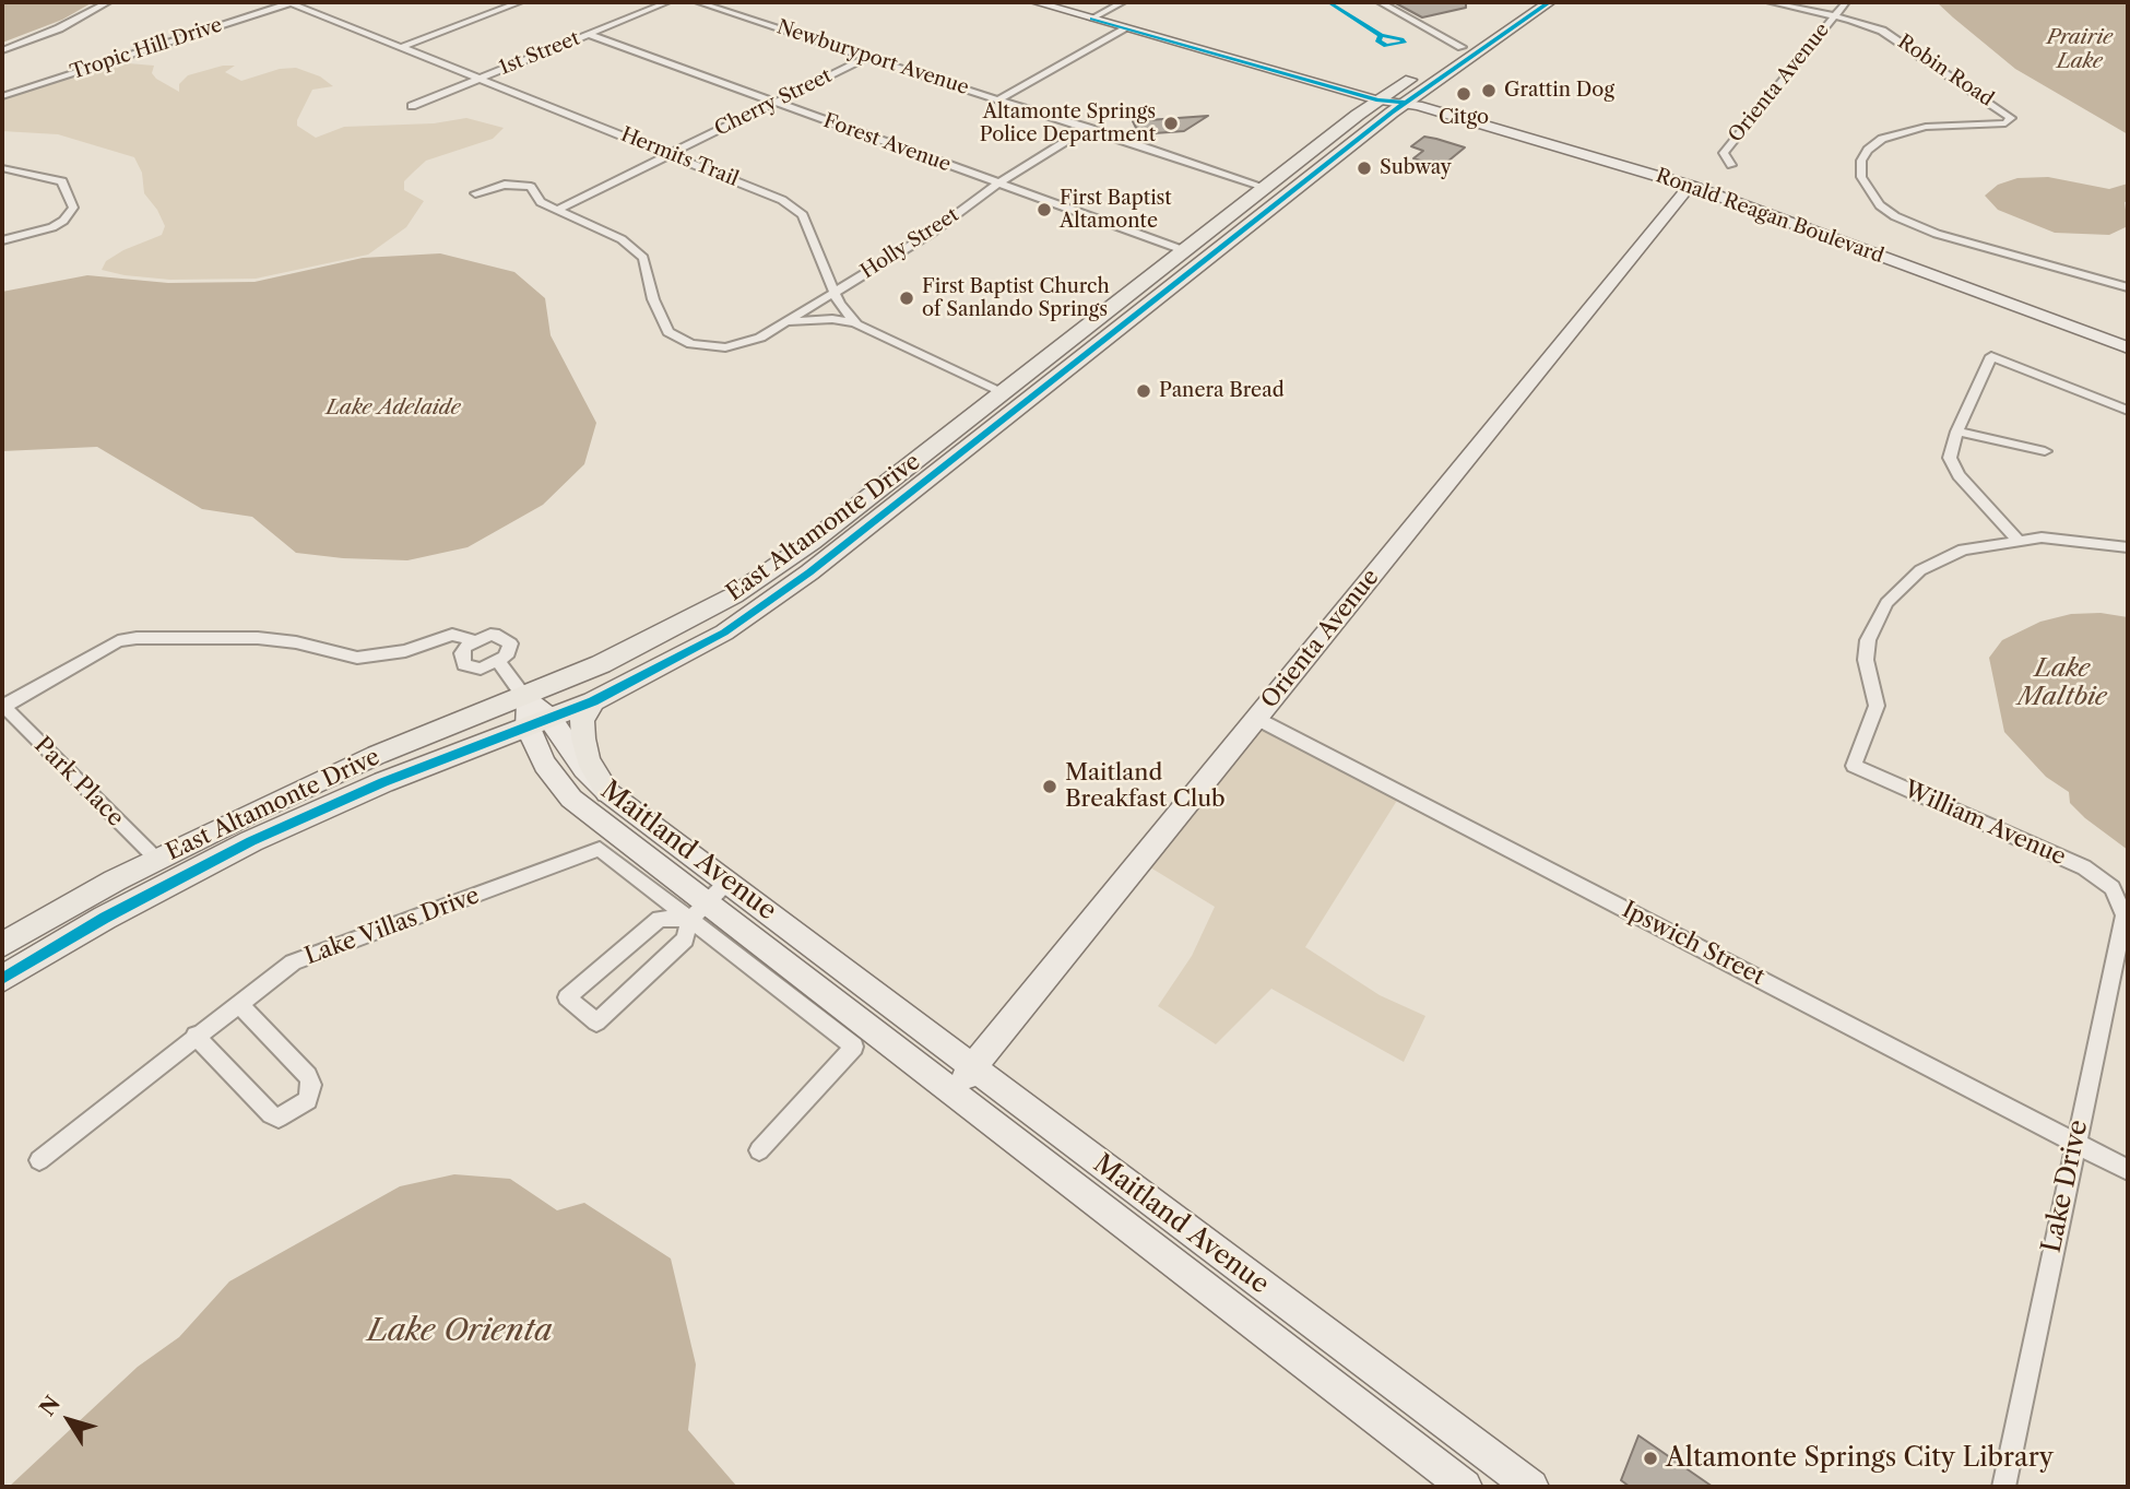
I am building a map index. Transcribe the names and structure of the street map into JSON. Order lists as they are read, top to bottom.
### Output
{
  "streets": {
    "main road": [
      "Orienta Avenue",
      "Ronald Reagan Boulevard",
      "East Altamonte Drive",
      "Maitland Avenue"
    ],
    "street": [
      "Tropic Hill Drive",
      "1st Street",
      "Newburyport Avenue",
      "Robin Road",
      "Cherry Street",
      "Forest Avenue",
      "Hermits Trail",
      "Holly Street",
      "Park Place",
      "William Avenue",
      "Lake Villas Drive",
      "Ipswich Street",
      "Lake Drive"
    ]
  },
  "crossings": [
    ["Tropic Hill Drive", "Hermits Trail"],
    ["1st Street", "Forest Avenue"],
    ["1st Street", "Hermits Trail"],
    ["Newburyport Avenue", "Cherry Street"],
    ["Newburyport Avenue", "Holly Street"],
    ["Newburyport Avenue", "East Altamonte Drive"],
    ["Robin Road", "Orienta Avenue"],
    ["Orienta Avenue", "Ronald Reagan Boulevard"],
    ["Orienta Avenue", "Maitland Avenue"],
    ["Orienta Avenue", "Ipswich Street"],
    ["Cherry Street", "Forest Avenue"],
    ["Cherry Street", "Hermits Trail"],
    ["Cherry Street", "Holly Street"],
    ["Forest Avenue", "Holly Street"],
    ["Forest Avenue", "East Altamonte Drive"],
    ["Hermits Trail", "Holly Street"],
    ["Ronald Reagan Boulevard", "East Altamonte Drive"],
    ["East Altamonte Drive", "Park Place"],
    ["East Altamonte Drive", "Maitland Avenue"],
    ["William Avenue", "Lake Drive"],
    ["Maitland Avenue", "Lake Villas Drive"],
    ["Ipswich Street", "Lake Drive"]
  ],
  "water": [
    "Prairie Lake",
    "Lake Adelaide",
    "Lake Maltbie",
    "Lake Orienta"
  ],
  "places": [
    "Grattin Dog",
    "Citgo",
    "Altamonte Springs Police Department",
    "Subway",
    "First Baptist Altamonte",
    "First Baptist Church of Sanlando Springs",
    "Panera Bread",
    "Maitland Breakfast Club",
    "Altamonte Springs City Library"
  ],
  "north": "top left"
}
